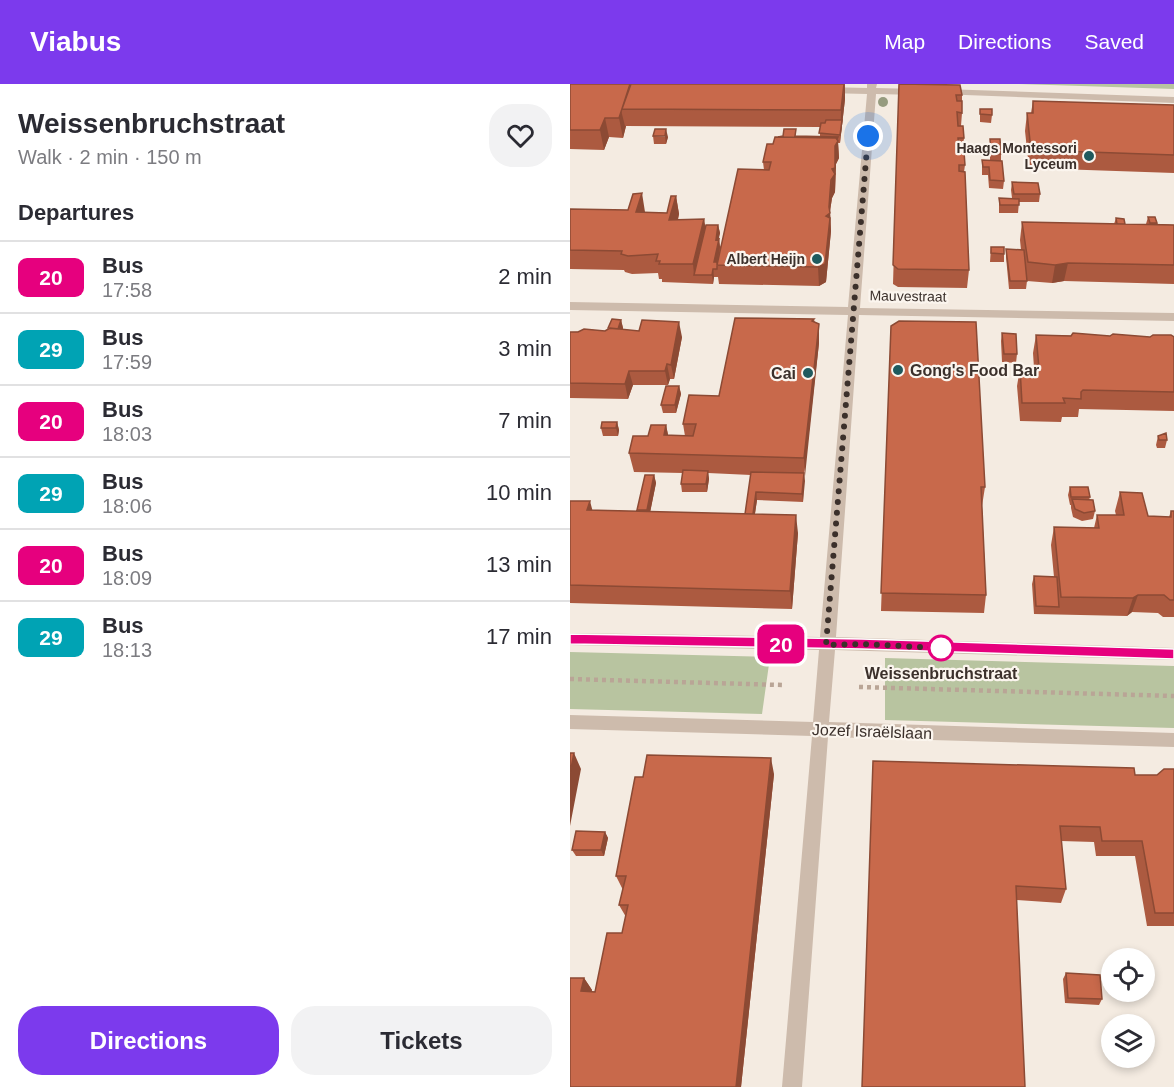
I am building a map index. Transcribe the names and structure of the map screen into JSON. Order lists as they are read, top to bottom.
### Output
{
  "streets": {
    "street": ["Mauvestraat", "Jozef Israëlslaan"]
  },
  "places": [
    "Haags Montessori Lyceum",
    "Albert Heijn",
    "Gong's Food Bar",
    "Cai",
    "Weissenbruchstraat"
  ],
  "lines": ["bus line 20"],
  "page": {
    "header": "Viabus",
    "nav": ["Map", "Directions", "Saved"],
    "heading": [
      ["Weissenbruchstraat", "Walk · 2 min · 150 m"],
      "Departures"
    ],
    "on_map": "20",
    "list": [
      {
        "mark": "20",
        "name": "Bus",
        "note": "17:58",
        "value": "2 min"
      },
      {
        "mark": "29",
        "name": "Bus",
        "note": "17:59",
        "value": "3 min"
      },
      {
        "mark": "20",
        "name": "Bus",
        "note": "18:03",
        "value": "7 min"
      },
      {
        "mark": "29",
        "name": "Bus",
        "note": "18:06",
        "value": "10 min"
      },
      {
        "mark": "20",
        "name": "Bus",
        "note": "18:09",
        "value": "13 min"
      },
      {
        "mark": "29",
        "name": "Bus",
        "note": "18:13",
        "value": "17 min"
      }
    ],
    "buttons": ["Directions", "Tickets"]
  }
}
